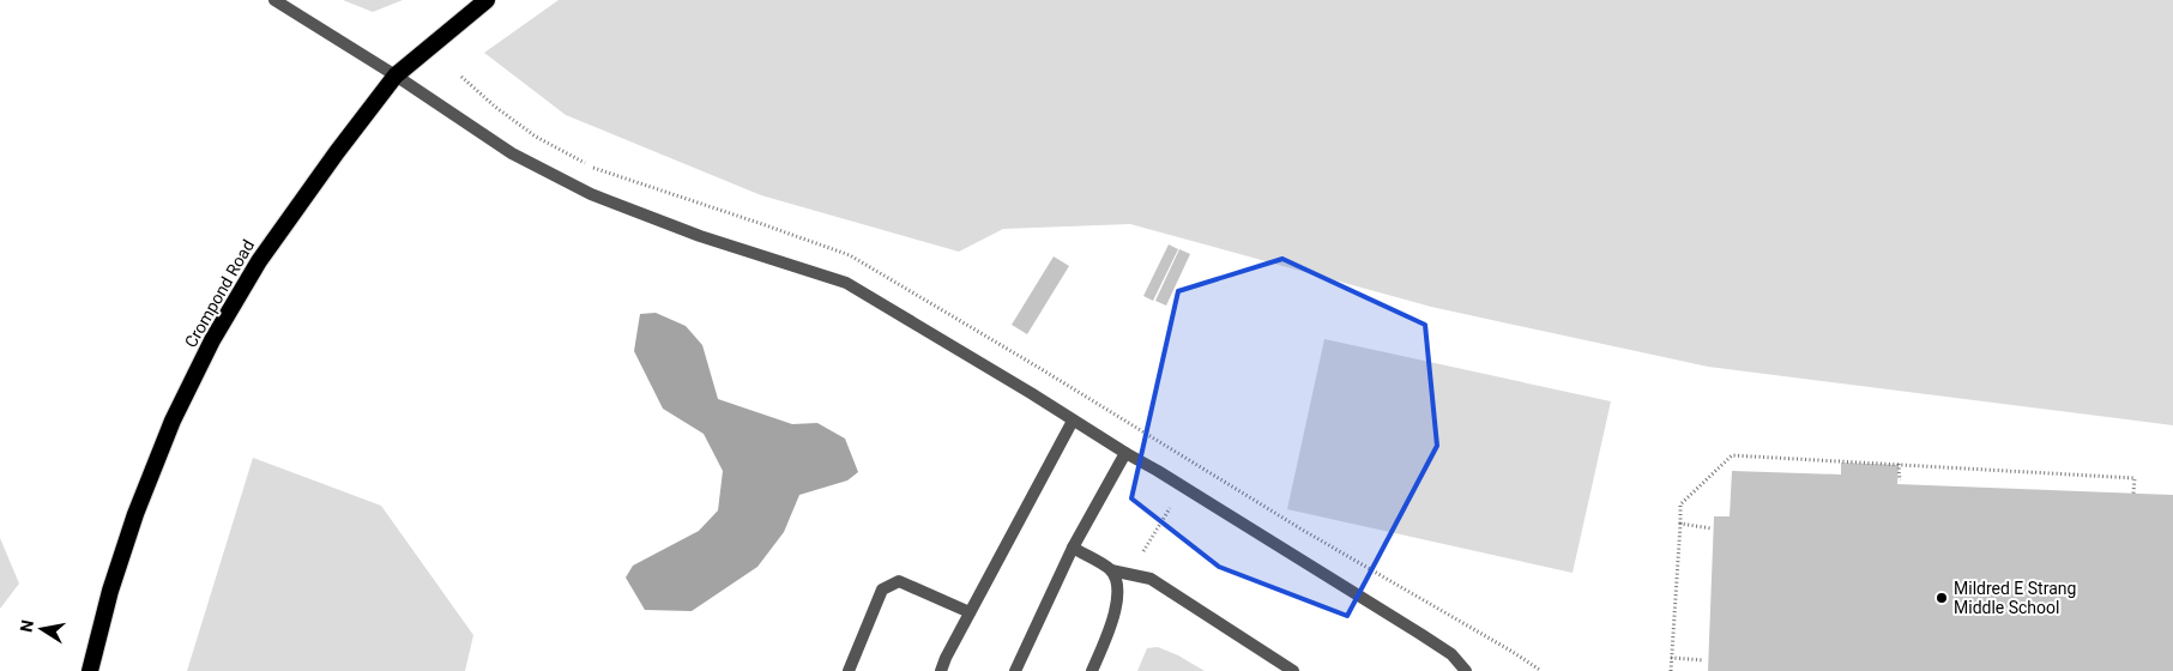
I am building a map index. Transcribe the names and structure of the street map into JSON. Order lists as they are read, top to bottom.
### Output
{
  "streets": {
    "highway": ["Crompond Road"]
  },
  "places": ["Mildred E Strang Middle School"],
  "north": "left"
}
